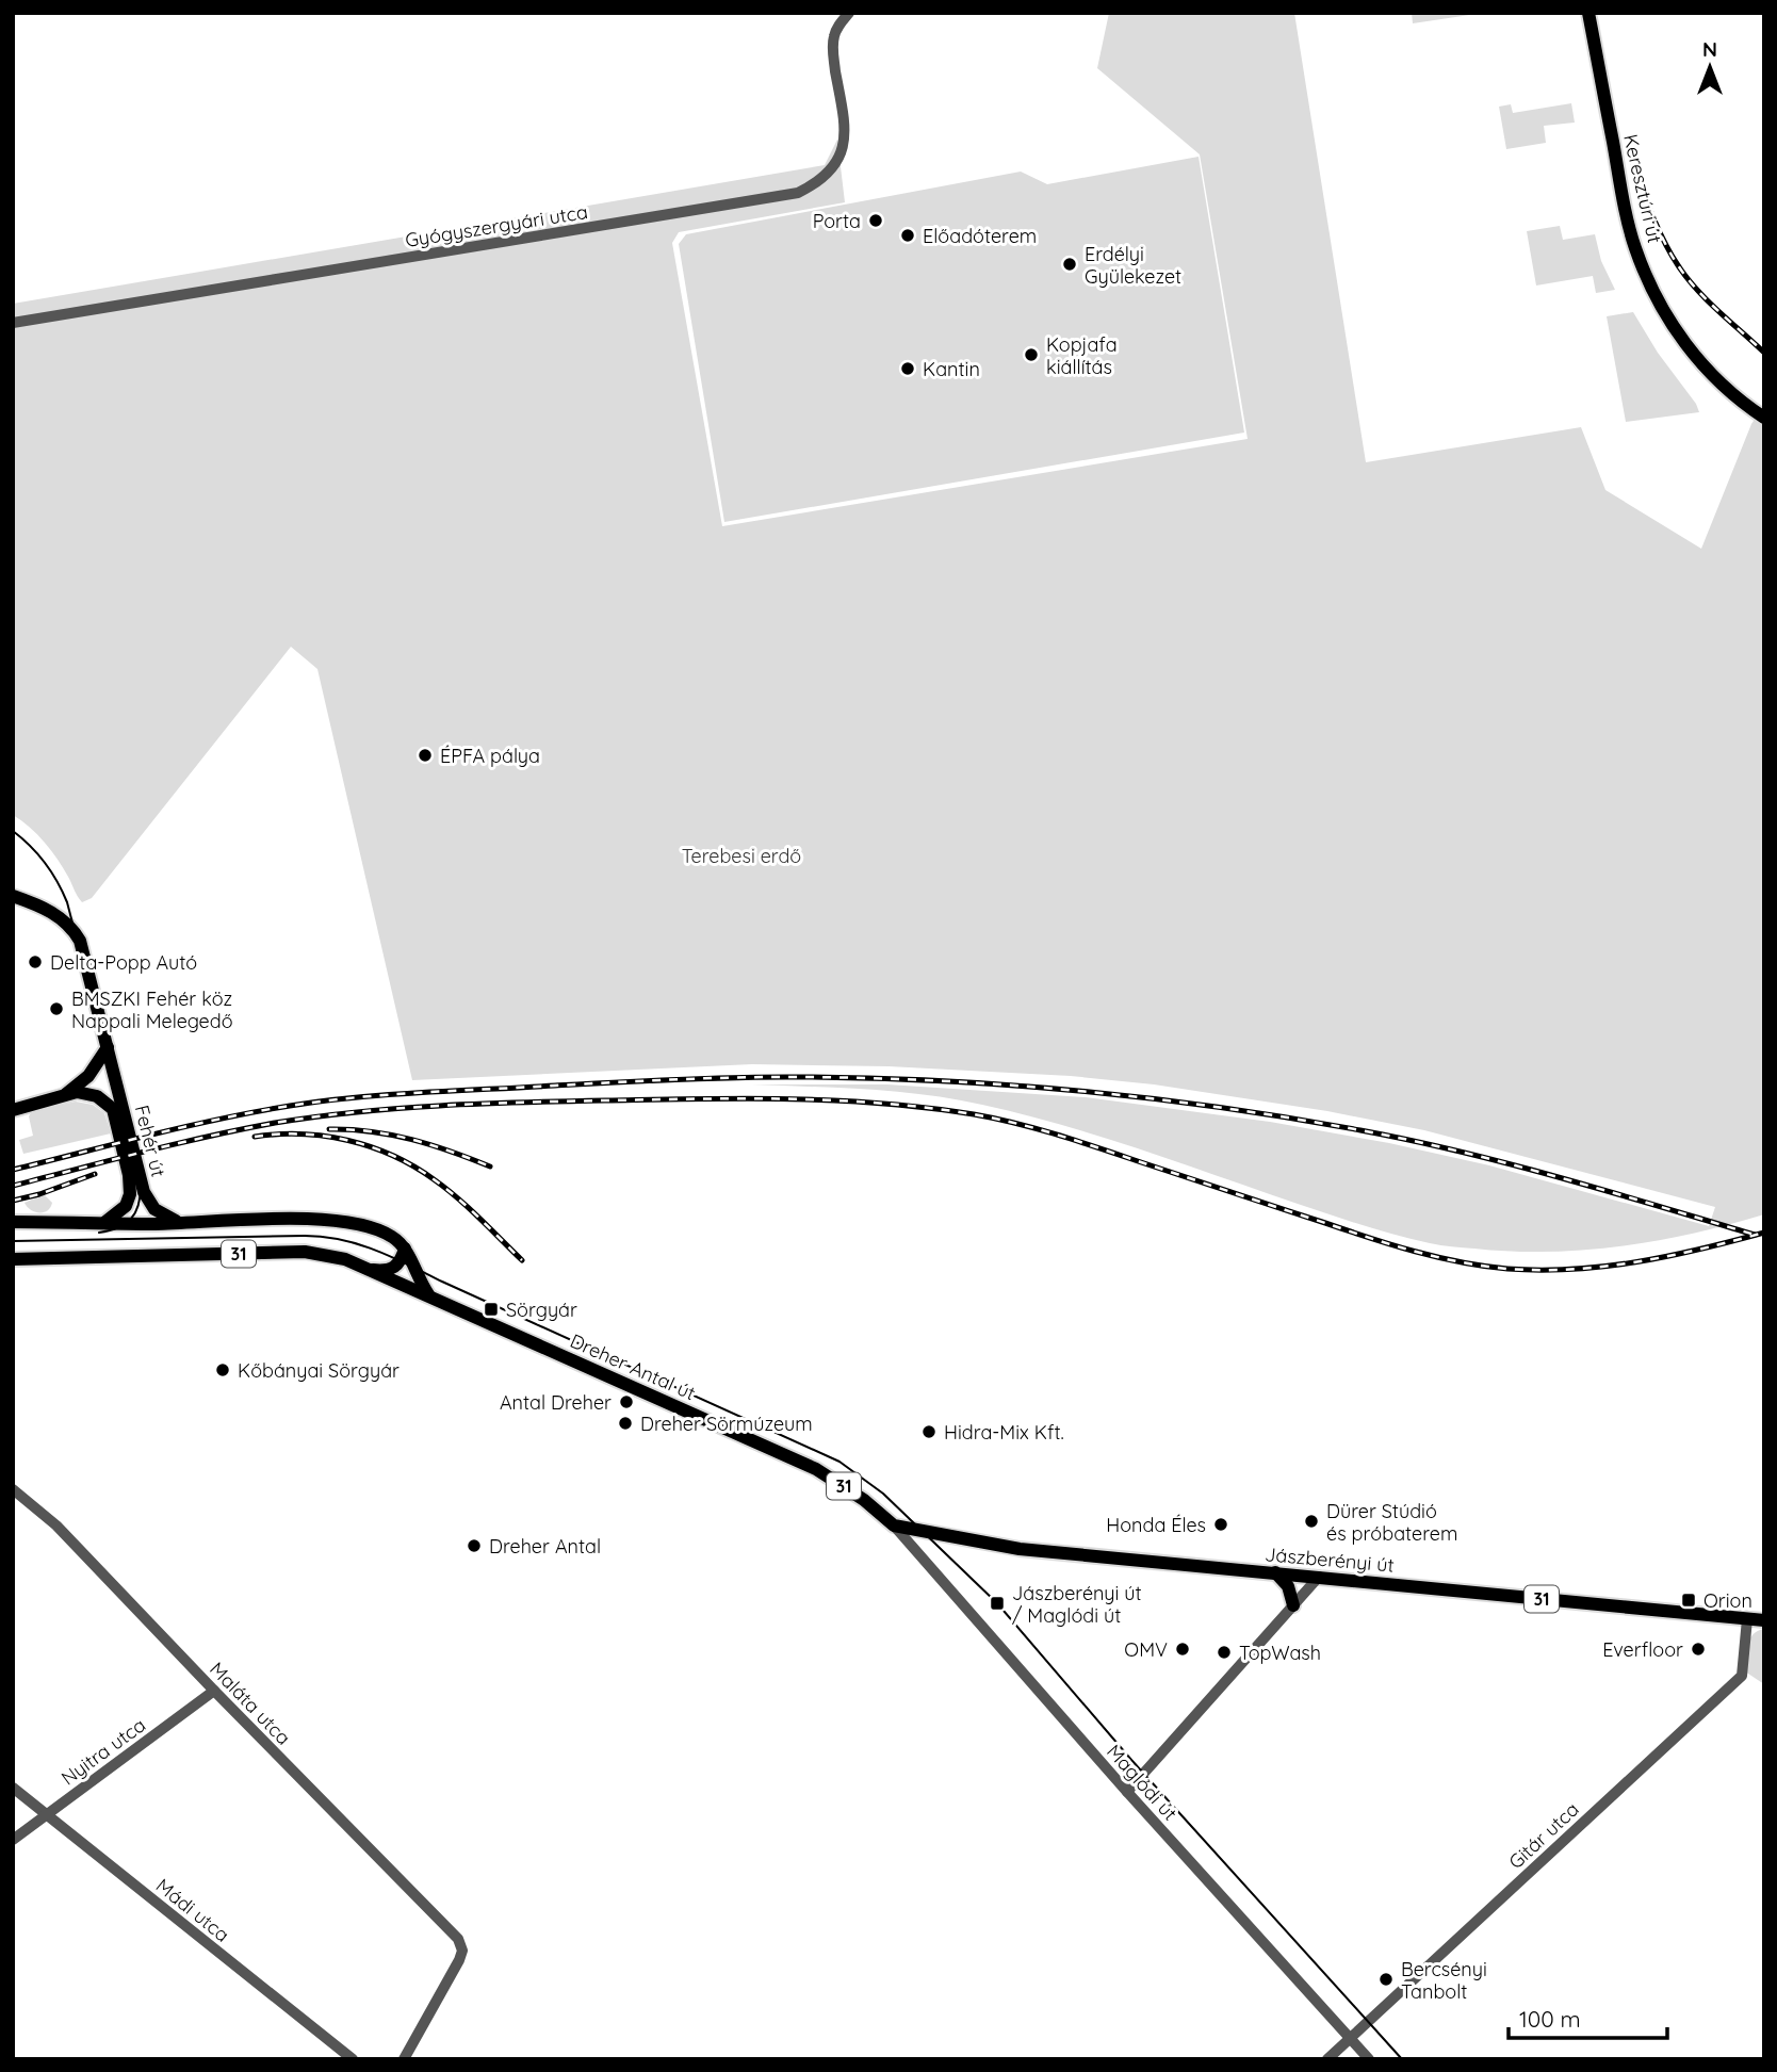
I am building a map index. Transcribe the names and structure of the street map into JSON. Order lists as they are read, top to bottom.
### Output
{
  "streets": {
    "main road": [
      "Keresztúri út",
      "Fehér út",
      "31",
      "Dreher Antal út",
      "Jászberényi út"
    ],
    "street": [
      "Gyógyszergyári utca",
      "Maláta utca",
      "Nyitra utca",
      "Maglódi út",
      "Gitár utca",
      "Mádi utca"
    ]
  },
  "crossings": [
    ["Fehér út", "31"],
    ["Dreher Antal út", "Jászberényi út"],
    ["Dreher Antal út", "Maglódi út"],
    ["Jászberényi út", "Maglódi út"],
    ["Jászberényi út", "Gitár utca"],
    ["Maláta utca", "Nyitra utca"],
    ["Nyitra utca", "Mádi utca"],
    ["Maglódi út", "Gitár utca"]
  ],
  "parks": ["Terebesi erdő"],
  "places": {
    "other": [
      "Porta",
      "Előadóterem",
      "Erdélyi Gyülekezet",
      "Kopjafa kiállítás",
      "Kantin",
      "ÉPFA pálya",
      "Delta-Popp Autó",
      "BMSZKI Fehér köz Nappali Melegedő",
      "Kőbányai Sörgyár",
      "Antal Dreher",
      "Dreher Sörmúzeum",
      "Hidra-Mix Kft.",
      "Dürer Stúdió és próbaterem",
      "Honda Éles",
      "Dreher Antal",
      "OMV",
      "Everfloor",
      "TopWash",
      "Bercsényi Tanbolt"
    ],
    "transit": ["Sörgyár", "Orion", "Jászberényi út / Maglódi út"]
  },
  "scale_bar": "100 m",
  "north": "top"
}
